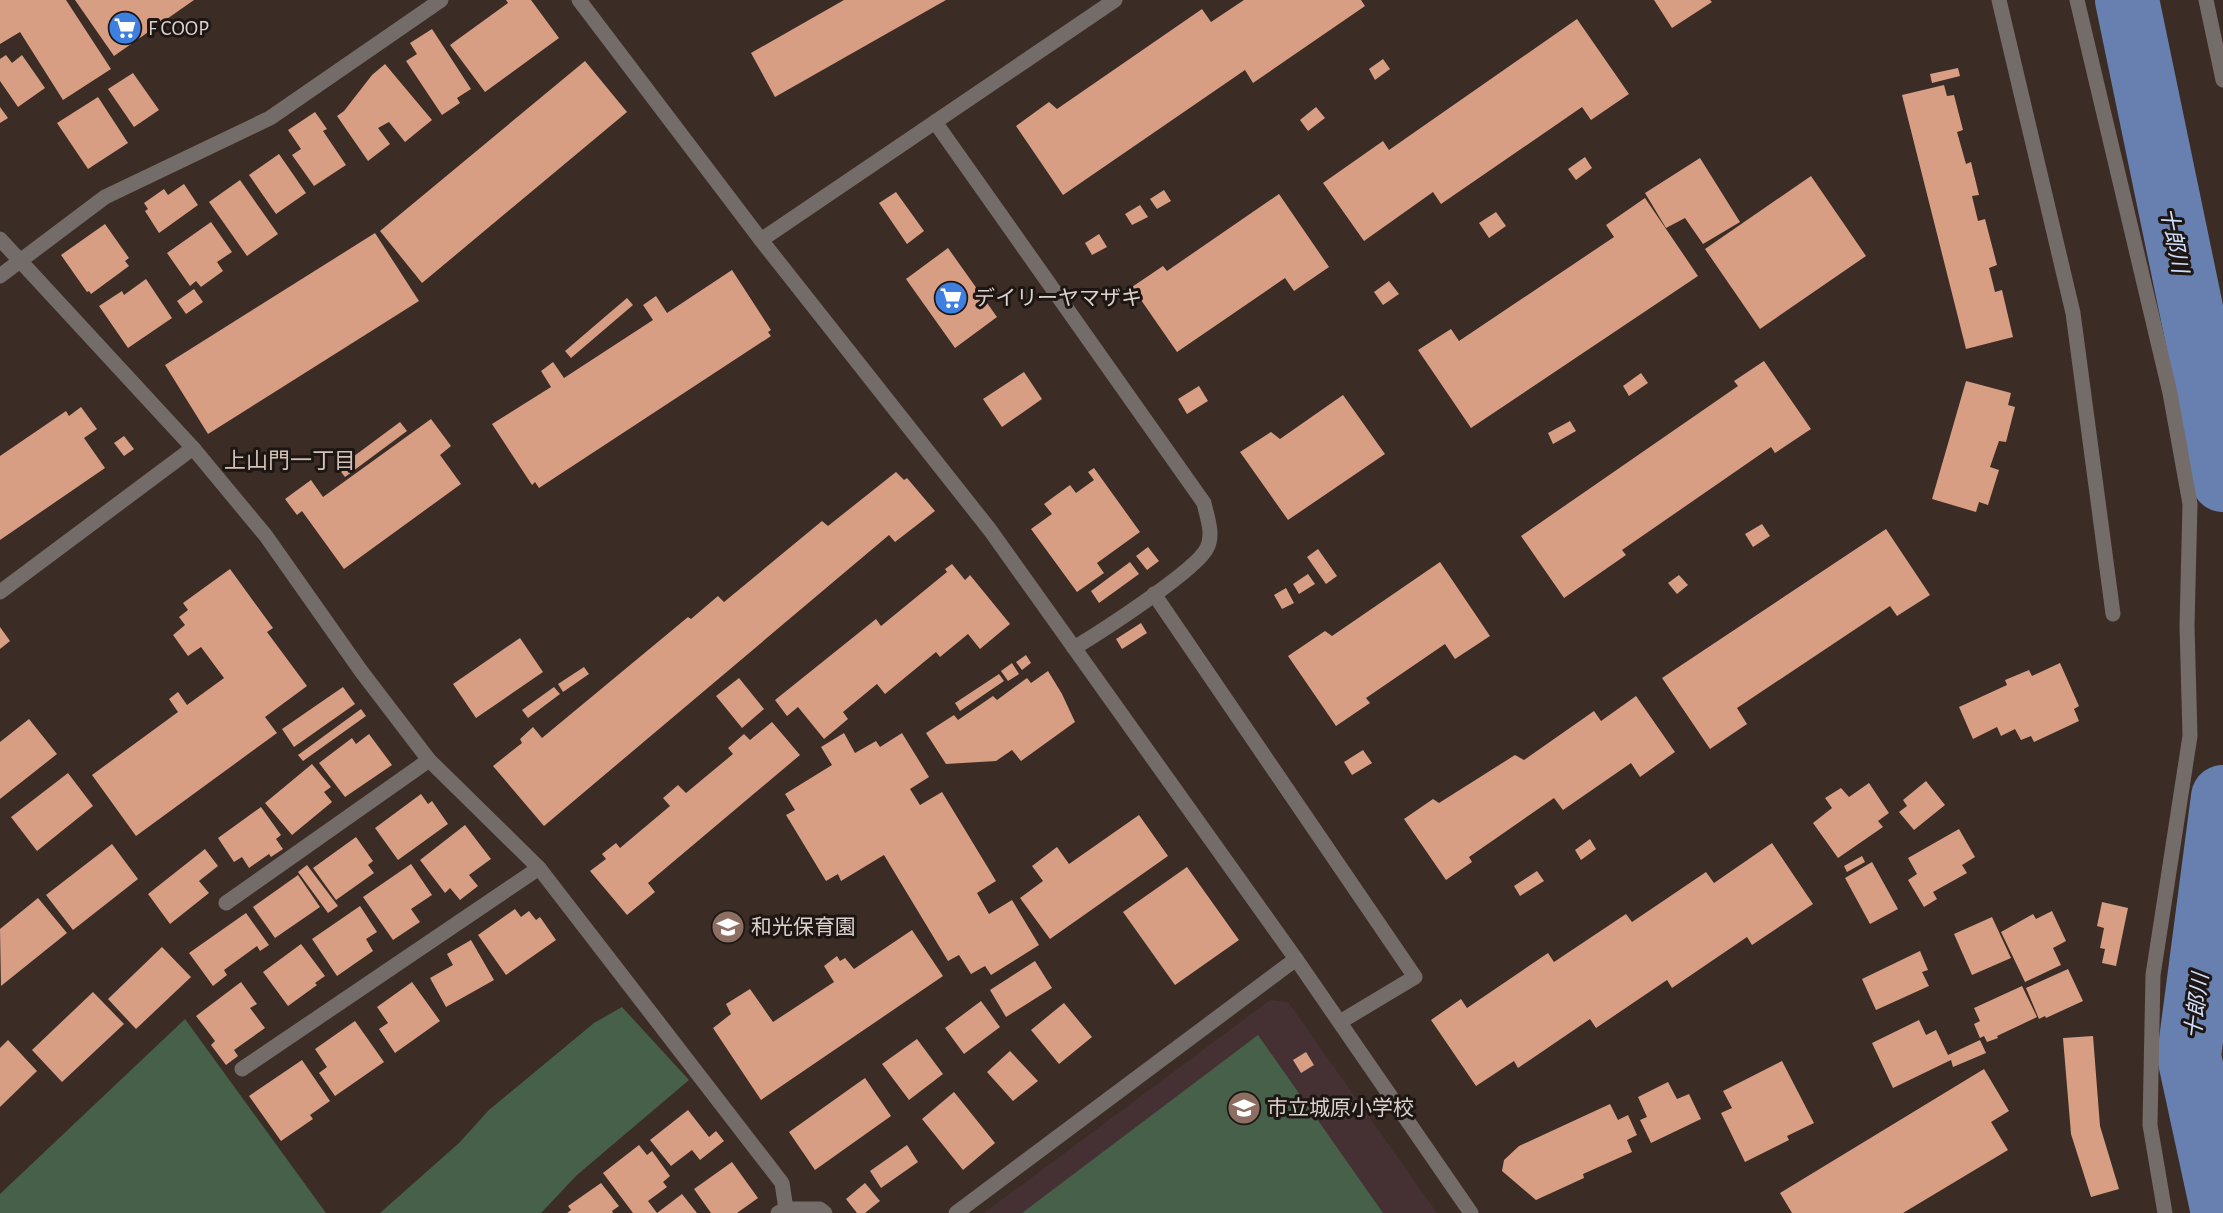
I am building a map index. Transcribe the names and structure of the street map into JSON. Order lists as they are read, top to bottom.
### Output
{
  "districts": ["上山門一丁目"],
  "water": ["十郎川"],
  "places": {
    "supermarket": ["F COOP", "デイリーヤマザキ"],
    "school or university": ["和光保育園", "市立城原小学校"]
  }
}
